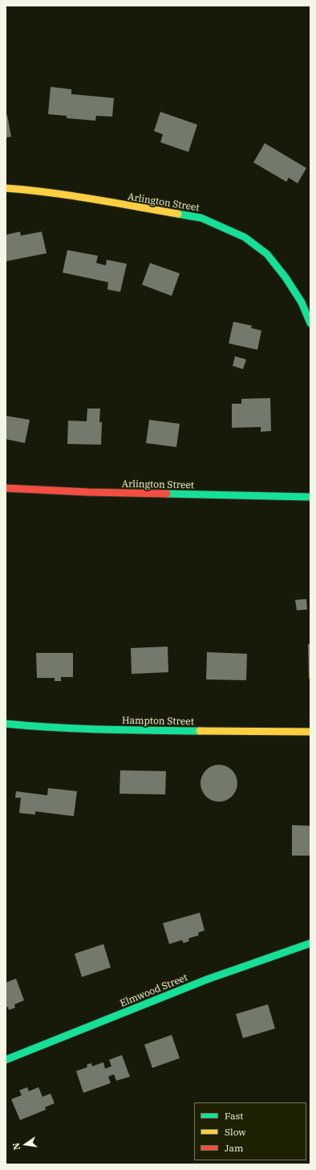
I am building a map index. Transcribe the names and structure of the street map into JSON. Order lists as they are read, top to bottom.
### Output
{
  "streets": {
    "street": ["Arlington Street", "Hampton Street", "Elmwood Street"]
  },
  "legend": ["Fast", "Slow", "Jam"],
  "north": "left"
}
